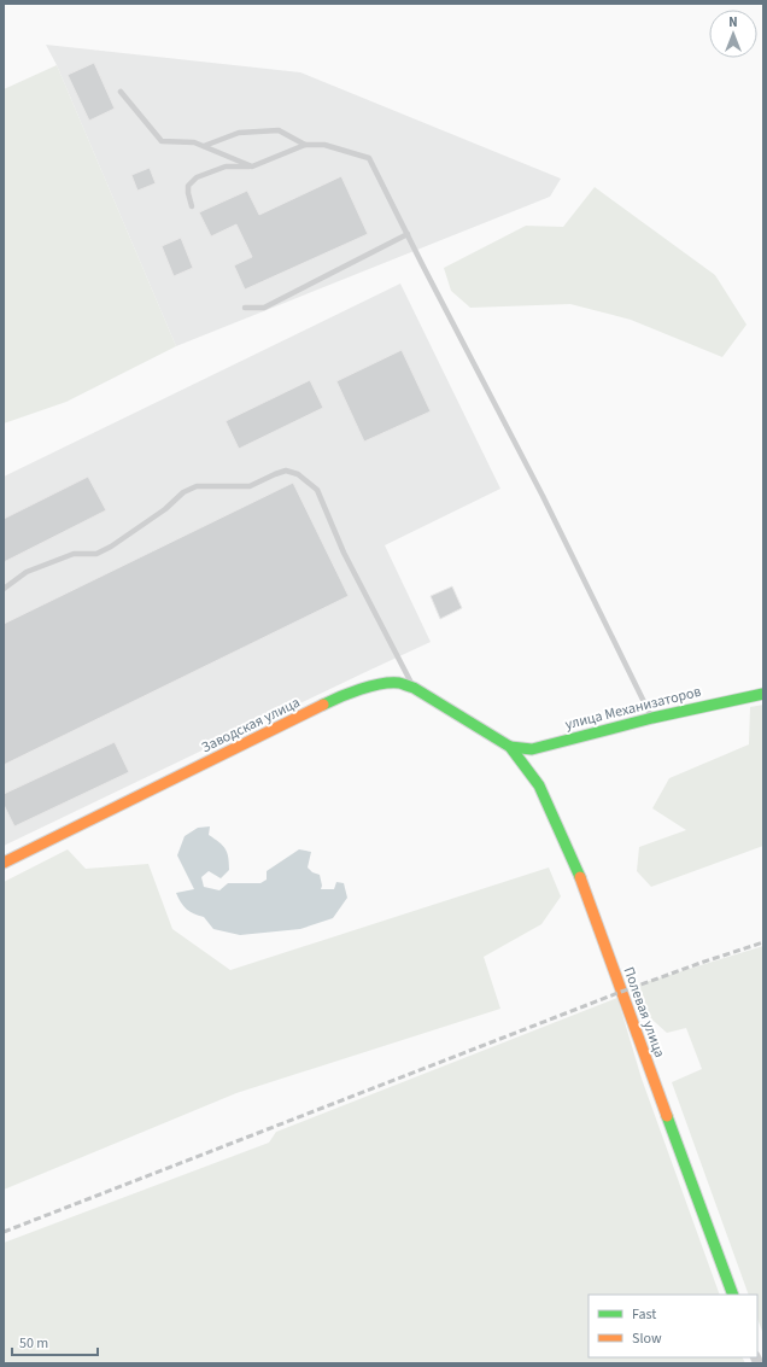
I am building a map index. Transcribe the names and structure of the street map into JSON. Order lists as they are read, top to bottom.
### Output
{
  "streets": {
    "street": ["улица Механизаторов", "Заводская улица", "Полевая улица"]
  },
  "crossings": [
    ["улица Механизаторов", "Заводская улица"],
    ["улица Механизаторов", "Полевая улица"],
    ["Заводская улица", "Полевая улица"]
  ],
  "legend": ["Fast", "Slow"],
  "scale_bar": "50 m",
  "north": "top"
}
